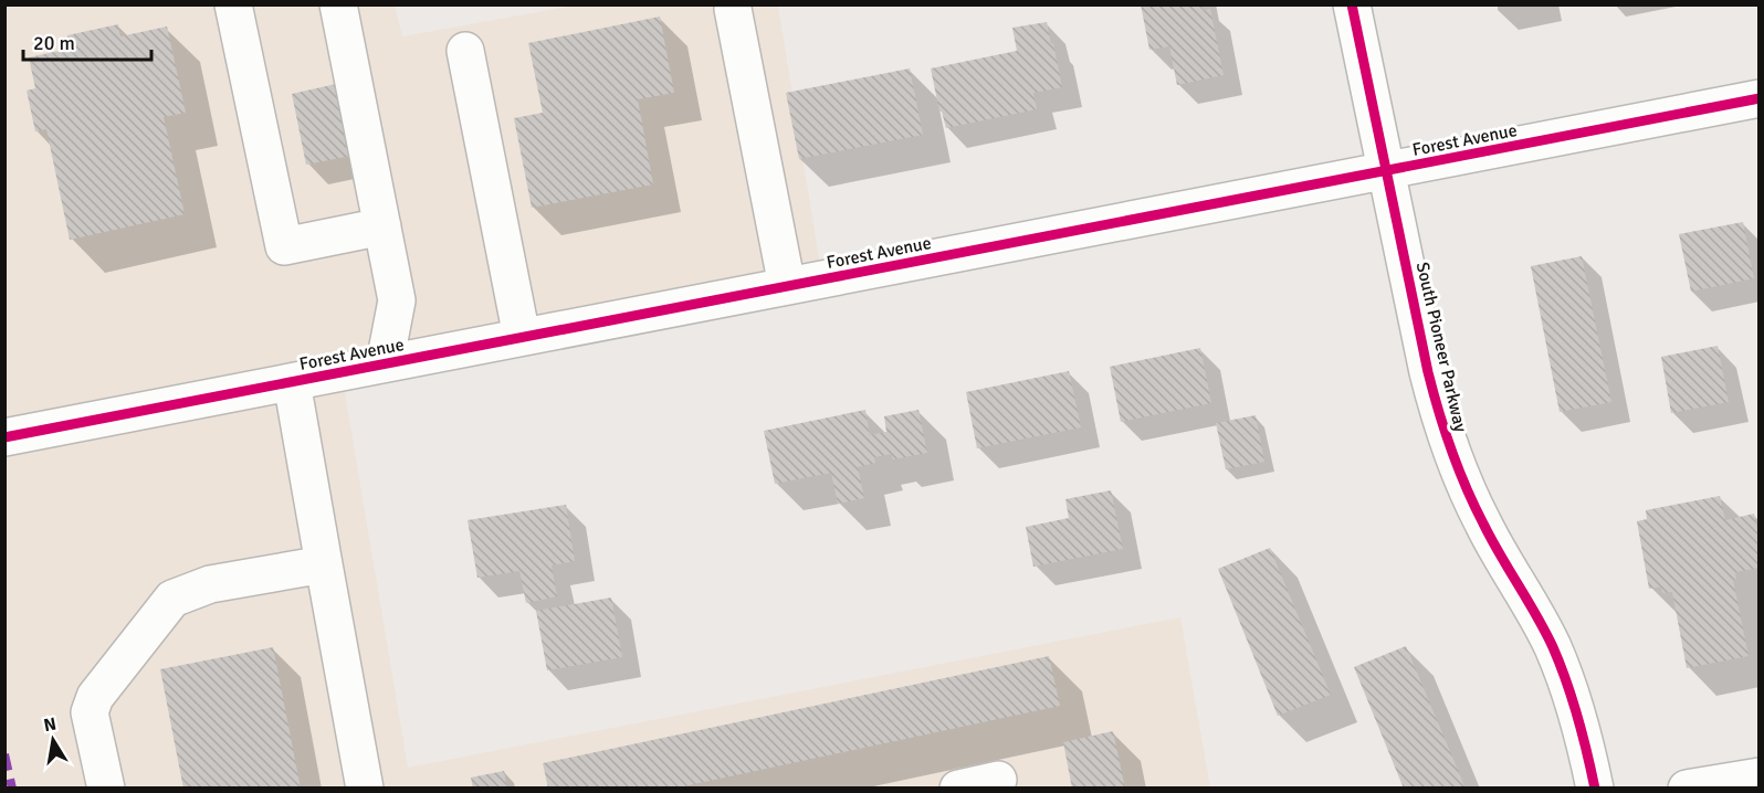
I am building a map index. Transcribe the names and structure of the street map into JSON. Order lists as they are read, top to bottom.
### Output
{
  "streets": {
    "street": ["Forest Avenue", "South Pioneer Parkway"]
  },
  "crossings": [
    ["Forest Avenue", "South Pioneer Parkway"]
  ],
  "scale_bar": "20 m",
  "north": "top"
}
